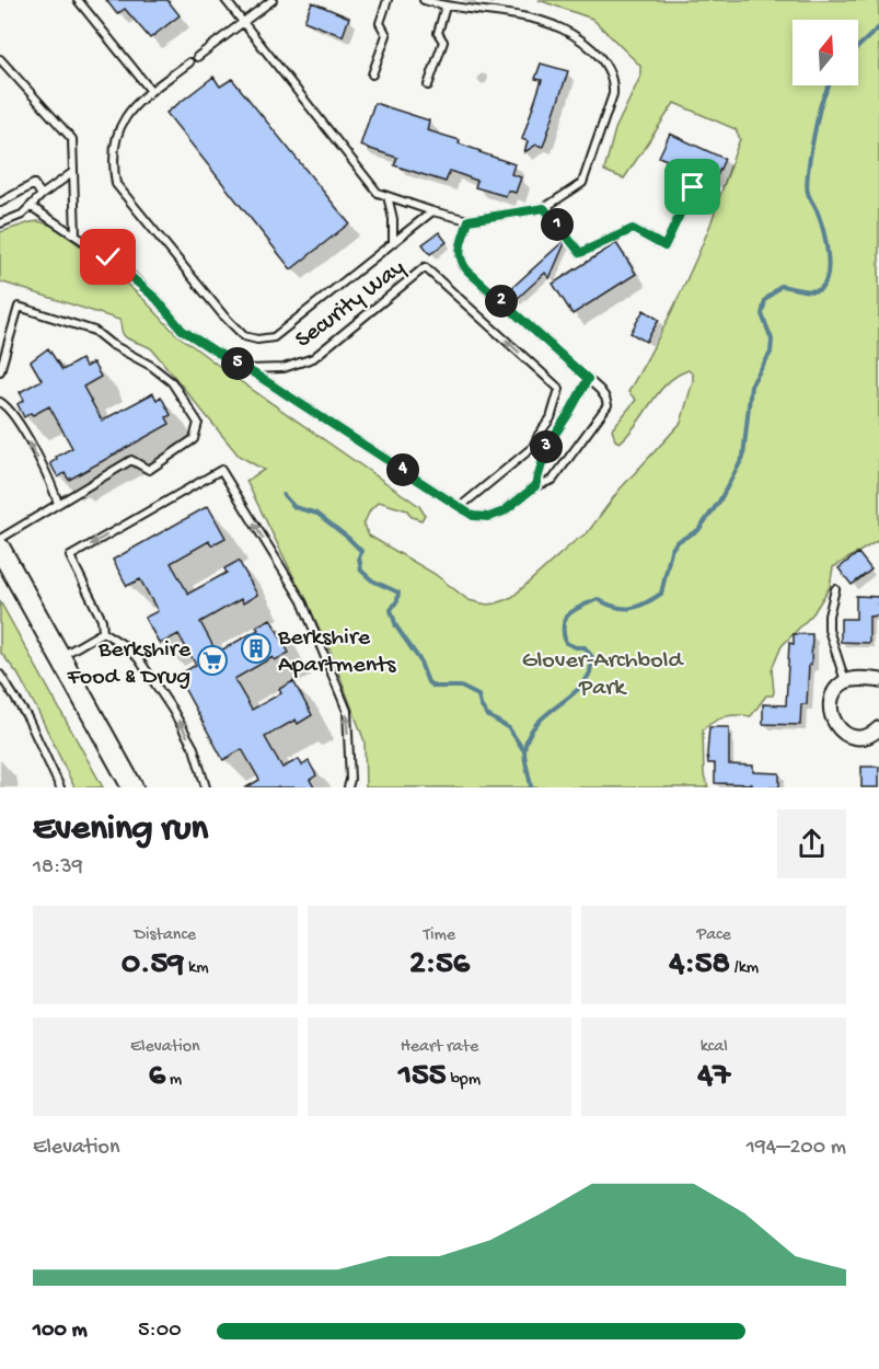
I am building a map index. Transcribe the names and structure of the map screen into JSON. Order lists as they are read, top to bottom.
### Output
{
  "streets": {
    "lane": ["Security Way"]
  },
  "parks": ["Glover-Archbold Park"],
  "places": {
    "building": ["Berkshire Apartments"],
    "supermarket": ["Berkshire Food & Drug"]
  },
  "north": "top",
  "page": {
    "pins": [
      "1",
      "2",
      "5",
      "3",
      "4"
    ],
    "heading": ["Evening run", "18:39"],
    "stats": [
      ["Distance", "0.59 km"],
      ["Time", "2:56"],
      ["Pace", "4:58 /km"],
      ["Elevation", "6 m"],
      ["Heart rate", "155 bpm"],
      ["kcal", "47"]
    ],
    "chart": ["Elevation", "194–200 m"],
    "list": [
      {
        "name": "100 m",
        "note": "5:00"
      }
    ]
  }
}
